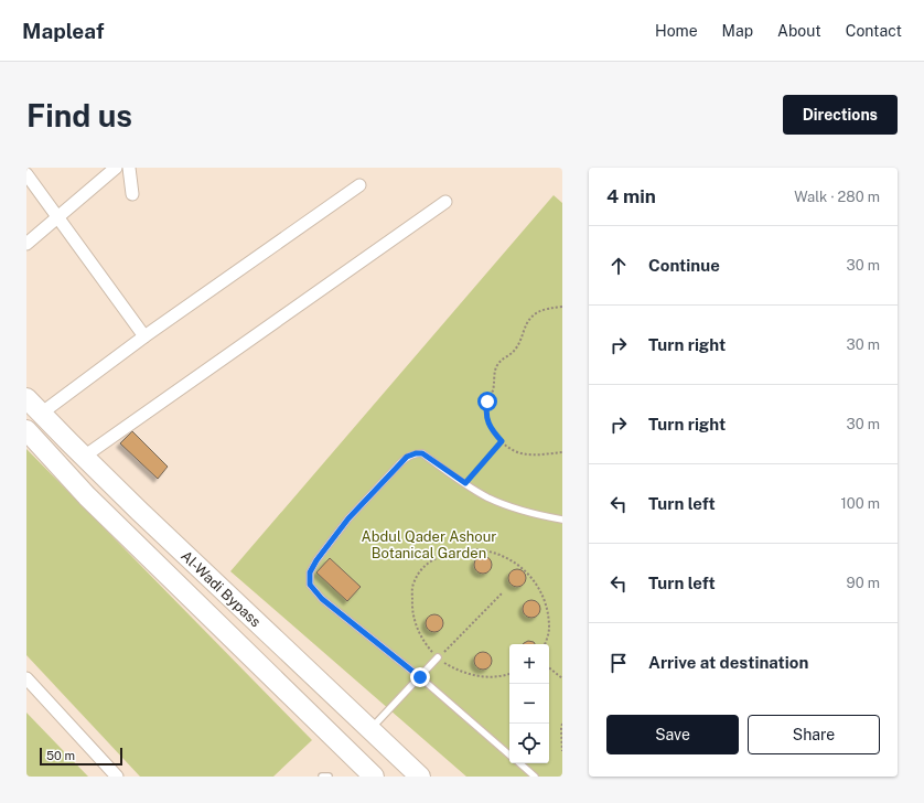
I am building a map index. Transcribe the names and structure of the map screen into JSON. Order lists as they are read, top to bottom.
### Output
{
  "streets": {
    "main road": ["Al-Wadi Bypass"]
  },
  "parks": ["Abdul Qader Ashour Botanical Garden"],
  "scale_bar": "50 m",
  "page": {
    "header": "Mapleaf",
    "nav": [
      "Home",
      "Map",
      "About",
      "Contact"
    ],
    "buttons": [
      "Directions",
      ["Save", "Share"]
    ],
    "title": "Find us",
    "heading": ["4 min", "Walk · 280 m"],
    "list": [
      ["Continue", "30 m"],
      ["Turn right", "30 m"],
      ["Turn right", "30 m"],
      ["Turn left", "100 m"],
      ["Turn left", "90 m"],
      "Arrive at destination"
    ],
    "map_buttons": ["+", "−"],
    "scale": "50 m"
  }
}
